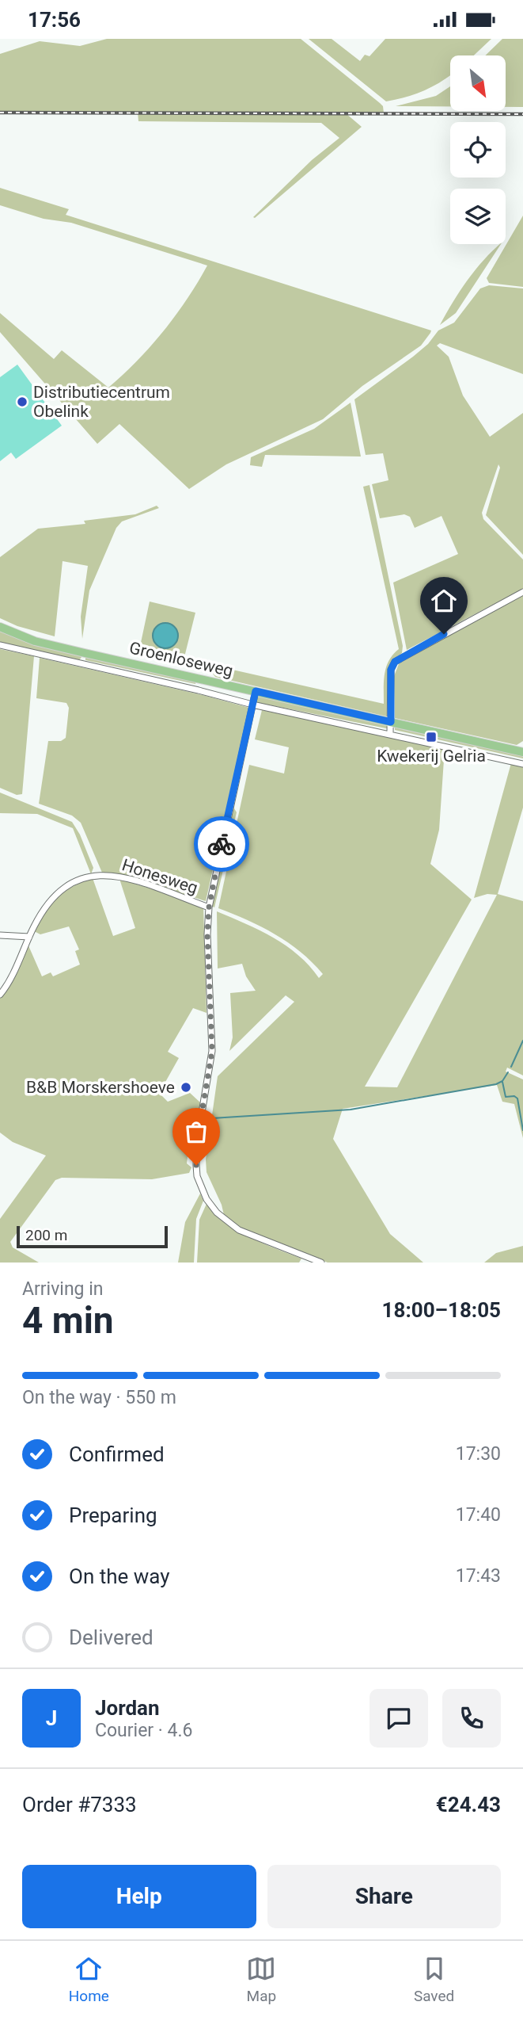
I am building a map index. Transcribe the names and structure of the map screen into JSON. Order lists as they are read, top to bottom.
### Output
{
  "streets": {
    "main road": ["Groenloseweg"],
    "street": ["Honesweg"]
  },
  "places": {
    "other": ["Distributiecentrum Obelink", "B&B Morskershoeve"],
    "transit": ["Kwekerij Gelria"]
  },
  "scale_bar": "200 m",
  "north": "bottom right",
  "page": {
    "status": "17:56",
    "scale": "200 m",
    "heading": ["4 min", "Arriving in", "18:00–18:05"],
    "panel": [
      "Jordan",
      "Courier · 4.6",
      "Order #7333",
      "€24.43"
    ],
    "bar": "On the way · 550 m",
    "list": [
      ["Confirmed", "17:30"],
      ["Preparing", "17:40"],
      ["On the way", "17:43"],
      "Delivered"
    ],
    "round": "J",
    "buttons": ["Help", "Share"],
    "tabs": ["Home", "Map", "Saved"]
  }
}
